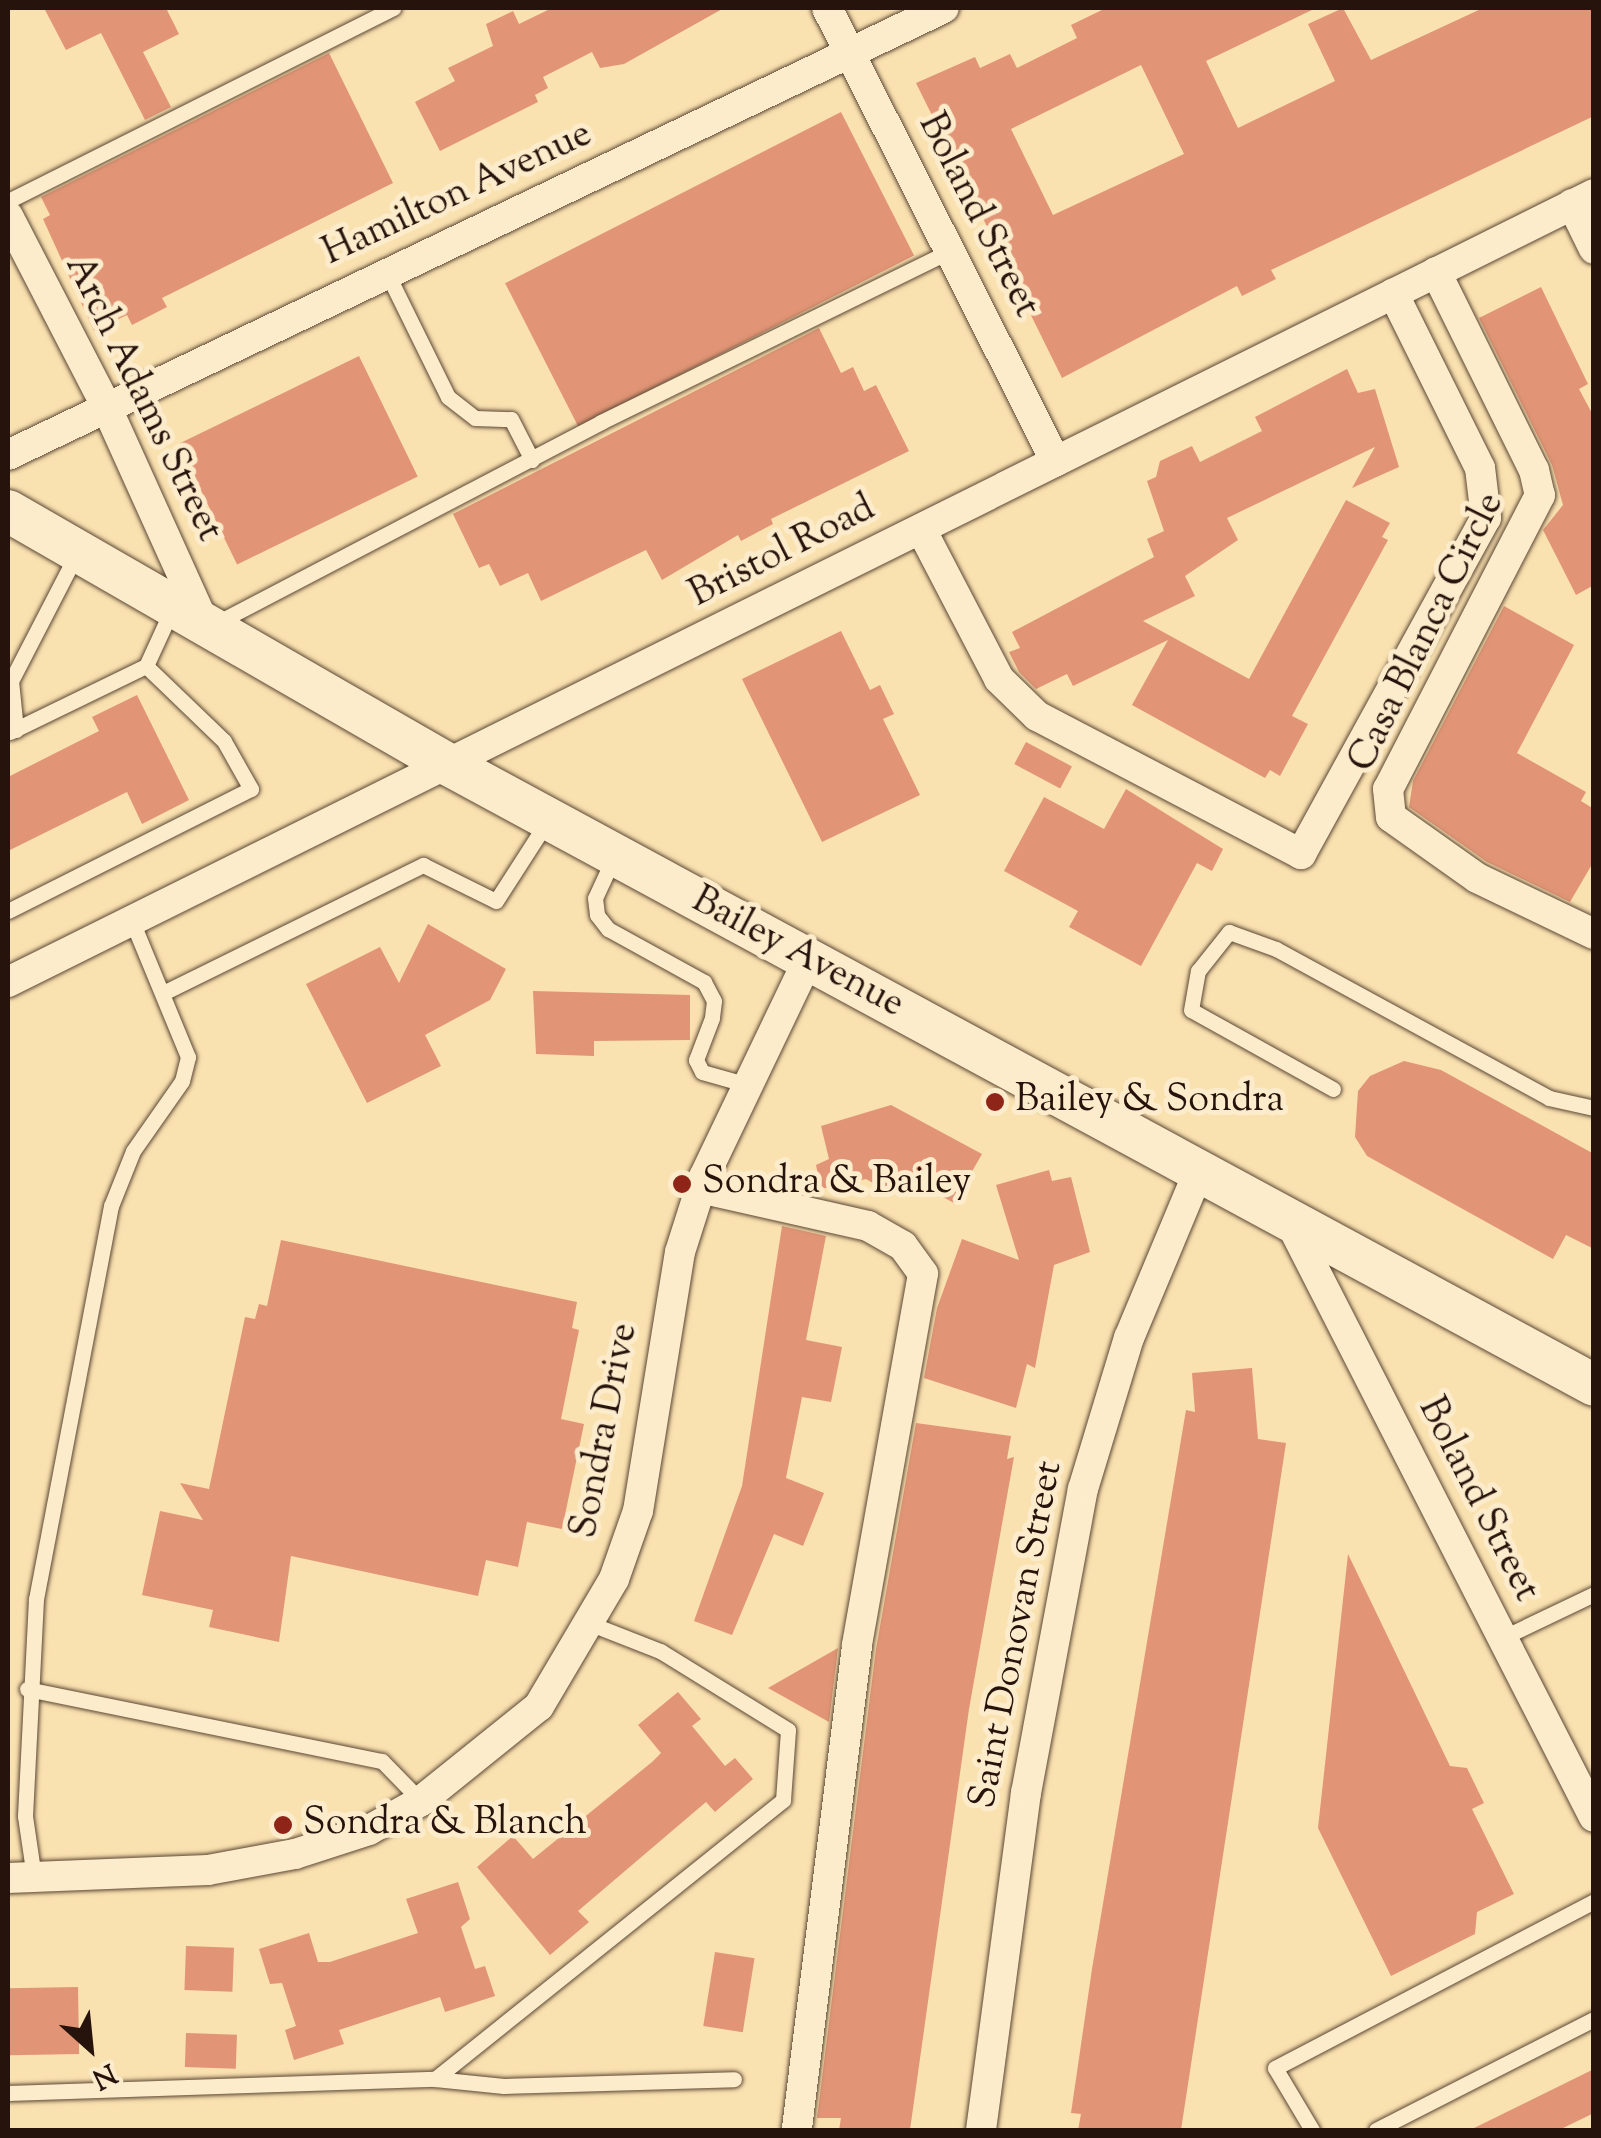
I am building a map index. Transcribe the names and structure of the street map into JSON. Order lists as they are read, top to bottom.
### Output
{
  "streets": {
    "street": [
      "Hamilton Avenue",
      "Boland Street",
      "Arch Adams Street",
      "Bristol Road",
      "Casa Blanca Circle",
      "Bailey Avenue",
      "Sondra Drive",
      "Saint Donovan Street"
    ]
  },
  "crossings": [
    ["Hamilton Avenue", "Boland Street"],
    ["Hamilton Avenue", "Arch Adams Street"],
    ["Boland Street", "Bristol Road"],
    ["Boland Street", "Bailey Avenue"],
    ["Arch Adams Street", "Bailey Avenue"],
    ["Bristol Road", "Casa Blanca Circle"],
    ["Bristol Road", "Bailey Avenue"],
    ["Bailey Avenue", "Sondra Drive"],
    ["Bailey Avenue", "Saint Donovan Street"]
  ],
  "places": ["Bailey & Sondra", "Sondra & Bailey", "Sondra & Blanch"],
  "north": "bottom right"
}
